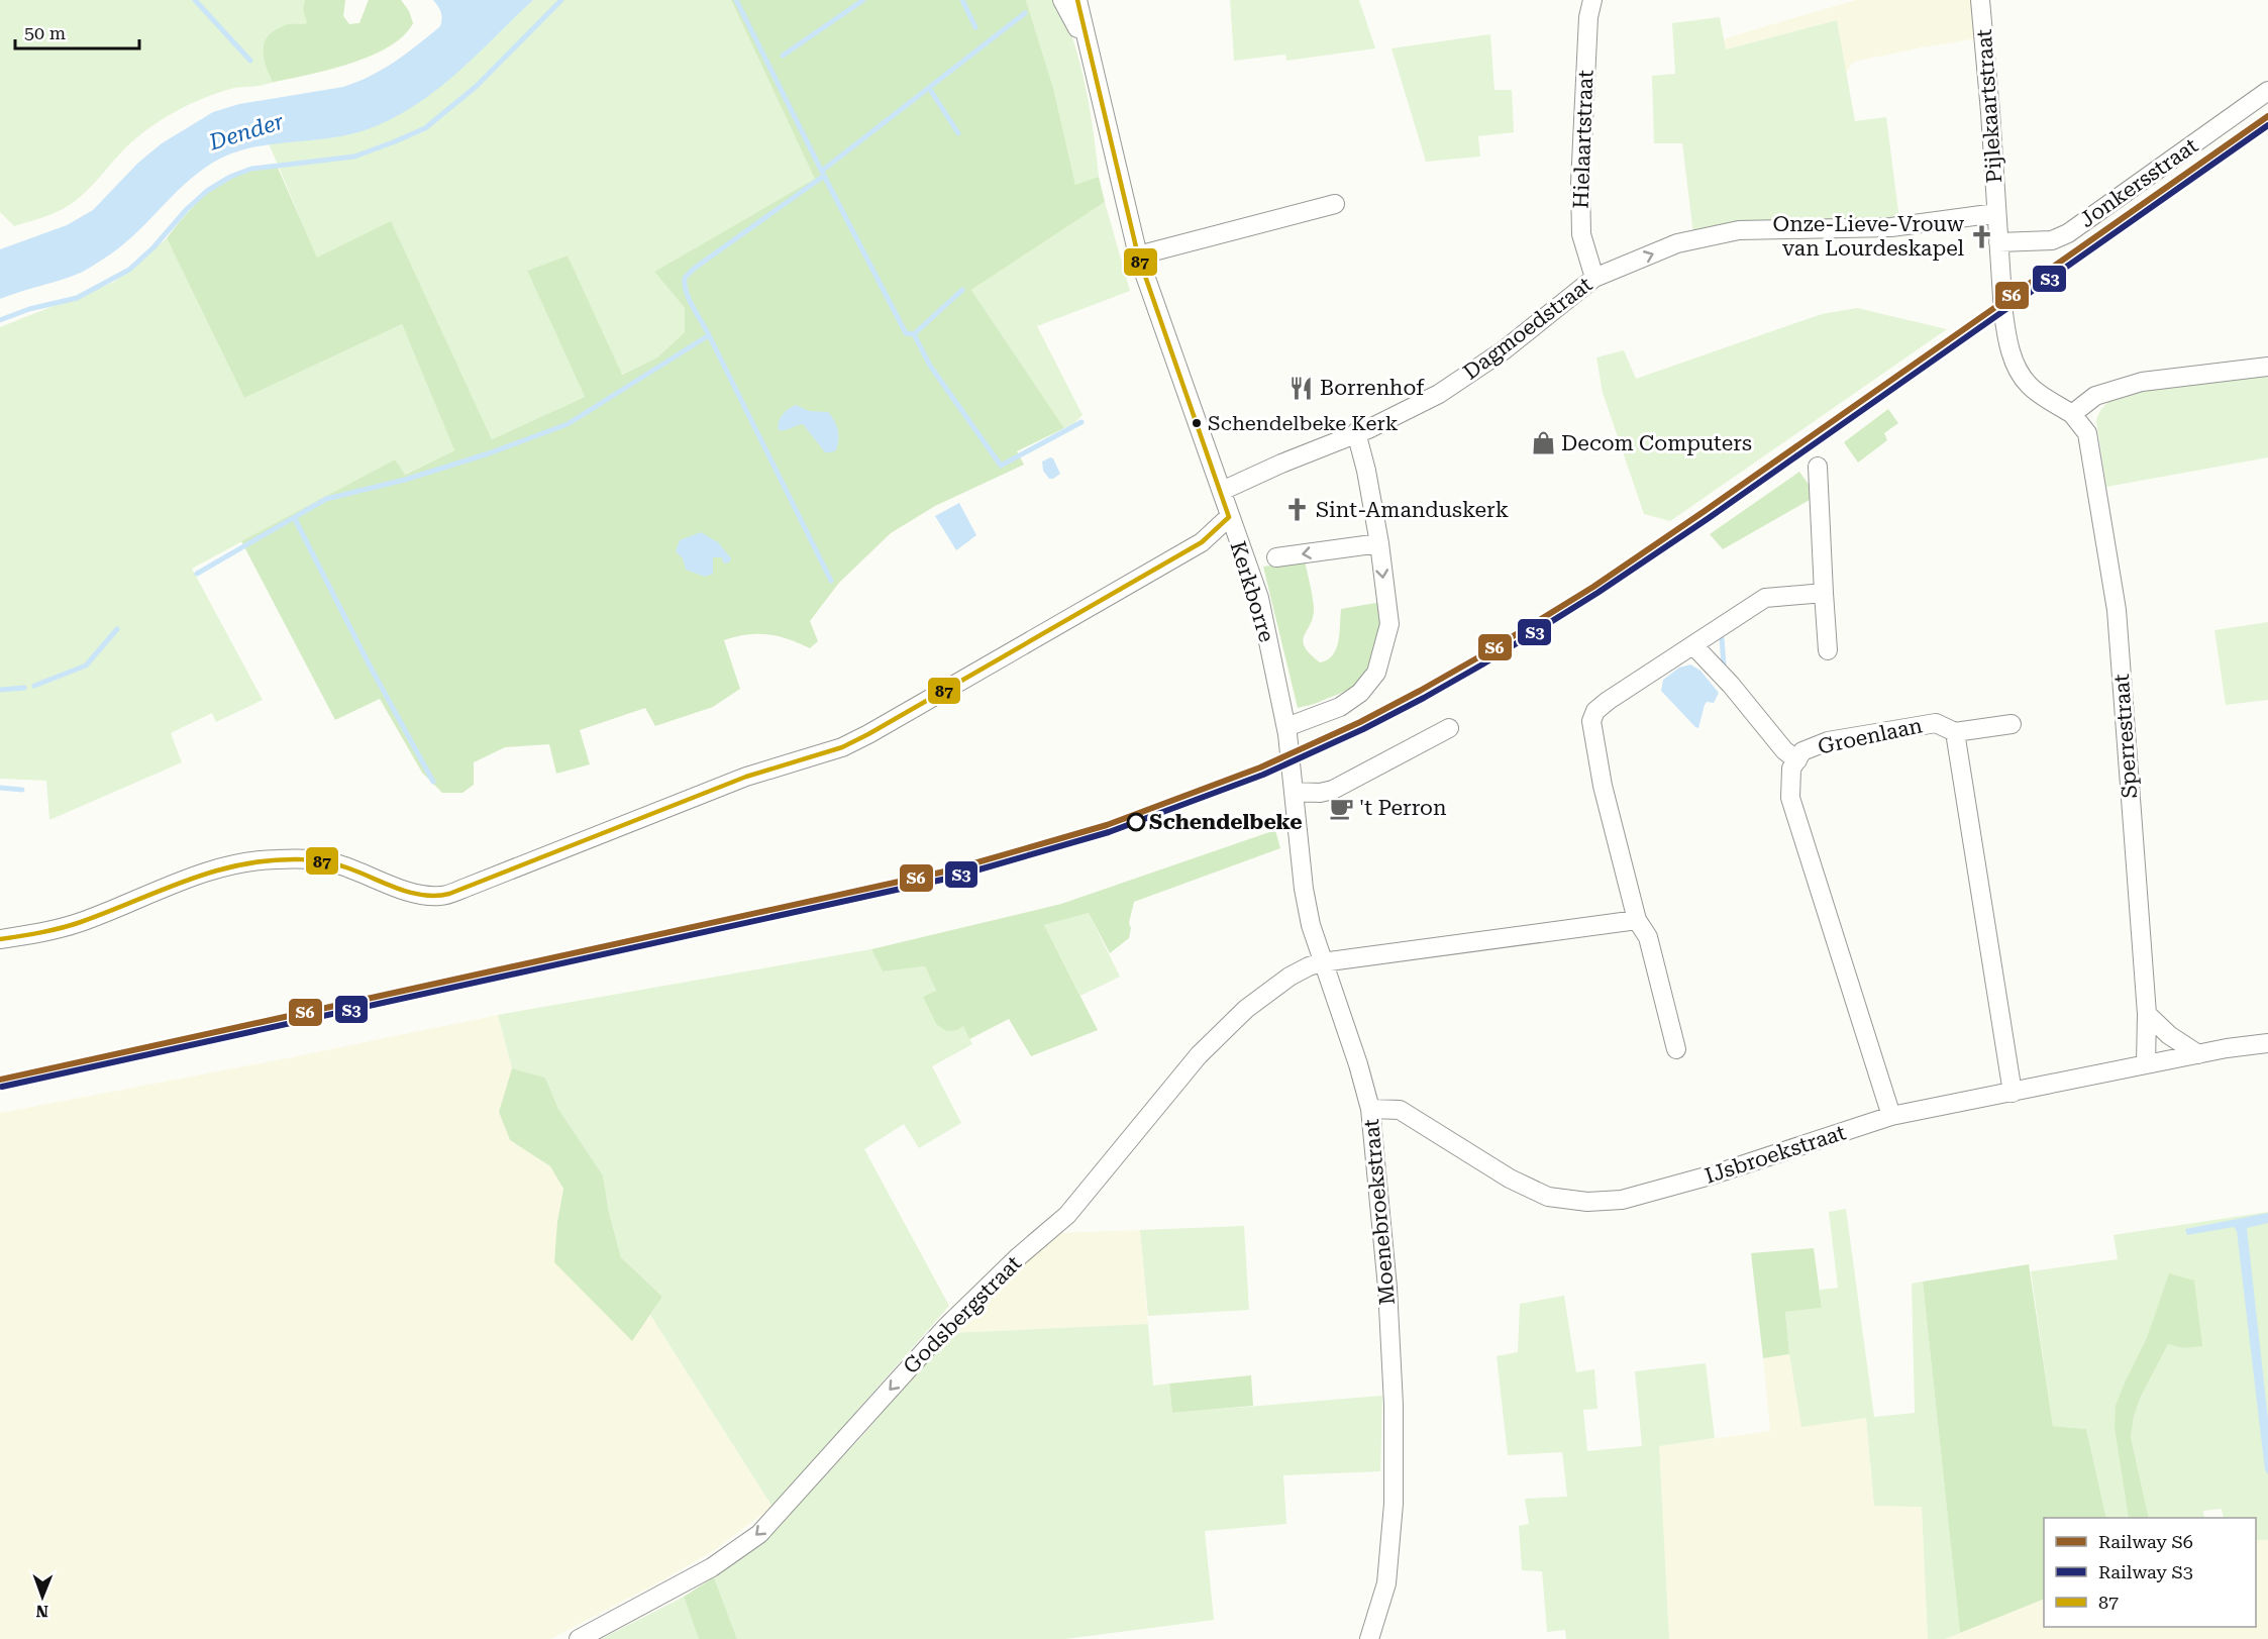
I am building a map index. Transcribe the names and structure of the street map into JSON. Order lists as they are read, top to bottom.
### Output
{
  "streets": {
    "street": [
      "Pijlekaartstraat",
      "Hielaartstraat",
      "Jonkersstraat",
      "Dagmoedstraat",
      "Kerkborre",
      "Groenlaan",
      "Sperrestraat",
      "IJsbroekstraat",
      "Moenebroekstraat",
      "Godsbergstraat"
    ]
  },
  "crossings": [
    ["Pijlekaartstraat", "Dagmoedstraat"],
    ["Hielaartstraat", "Dagmoedstraat"],
    ["Dagmoedstraat", "Kerkborre"],
    ["Kerkborre", "Moenebroekstraat"],
    ["Groenlaan", "IJsbroekstraat"],
    ["Sperrestraat", "IJsbroekstraat"],
    ["IJsbroekstraat", "Moenebroekstraat"],
    ["Moenebroekstraat", "Godsbergstraat"]
  ],
  "one_way": ["Dagmoedstraat", "Godsbergstraat"],
  "water": ["Dender"],
  "places": {
    "church": ["Onze-Lieve-Vrouw van Lourdeskapel", "Sint-Amanduskerk"],
    "restaurant": ["Borrenhof"],
    "other": ["Schendelbeke Kerk", "Schendelbeke"],
    "shop": ["Decom Computers"],
    "cafe": ["'t Perron"]
  },
  "lines": ["transit line 87", "rail line S6", "rail line S3"],
  "legend": ["Railway S6", "Railway S3", "87"],
  "scale_bar": "50 m",
  "north": "bottom"
}
